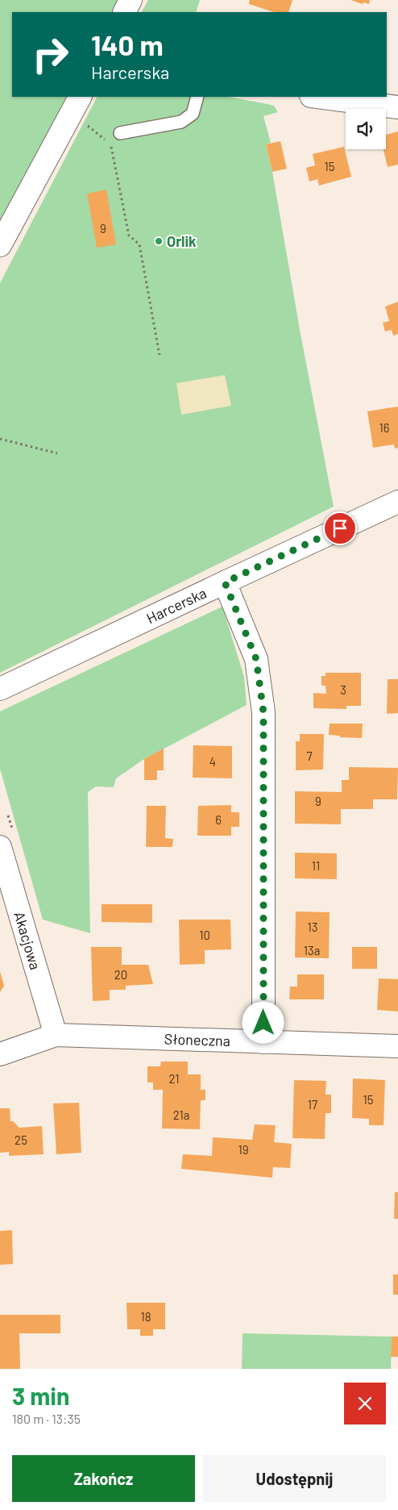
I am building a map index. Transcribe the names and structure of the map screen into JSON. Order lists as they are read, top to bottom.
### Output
{
  "streets": {
    "street": ["Harcerska", "Akacjowa", "Słoneczna"]
  },
  "crossings": [
    ["Akacjowa", "Słoneczna"]
  ],
  "places": ["Orlik"],
  "house_numbers": [
    "15",
    "9",
    "16",
    "3",
    "7",
    "4",
    "9",
    "6",
    "11",
    "13",
    "10",
    "13a",
    "20",
    "21",
    "15",
    "17",
    "21a",
    "25",
    "19",
    "18"
  ],
  "page": {
    "turn": ["140 m", "Harcerska"],
    "heading": ["3 min", "180 m · 13:35"],
    "buttons": ["Zakończ", "Udostępnij"]
  }
}
